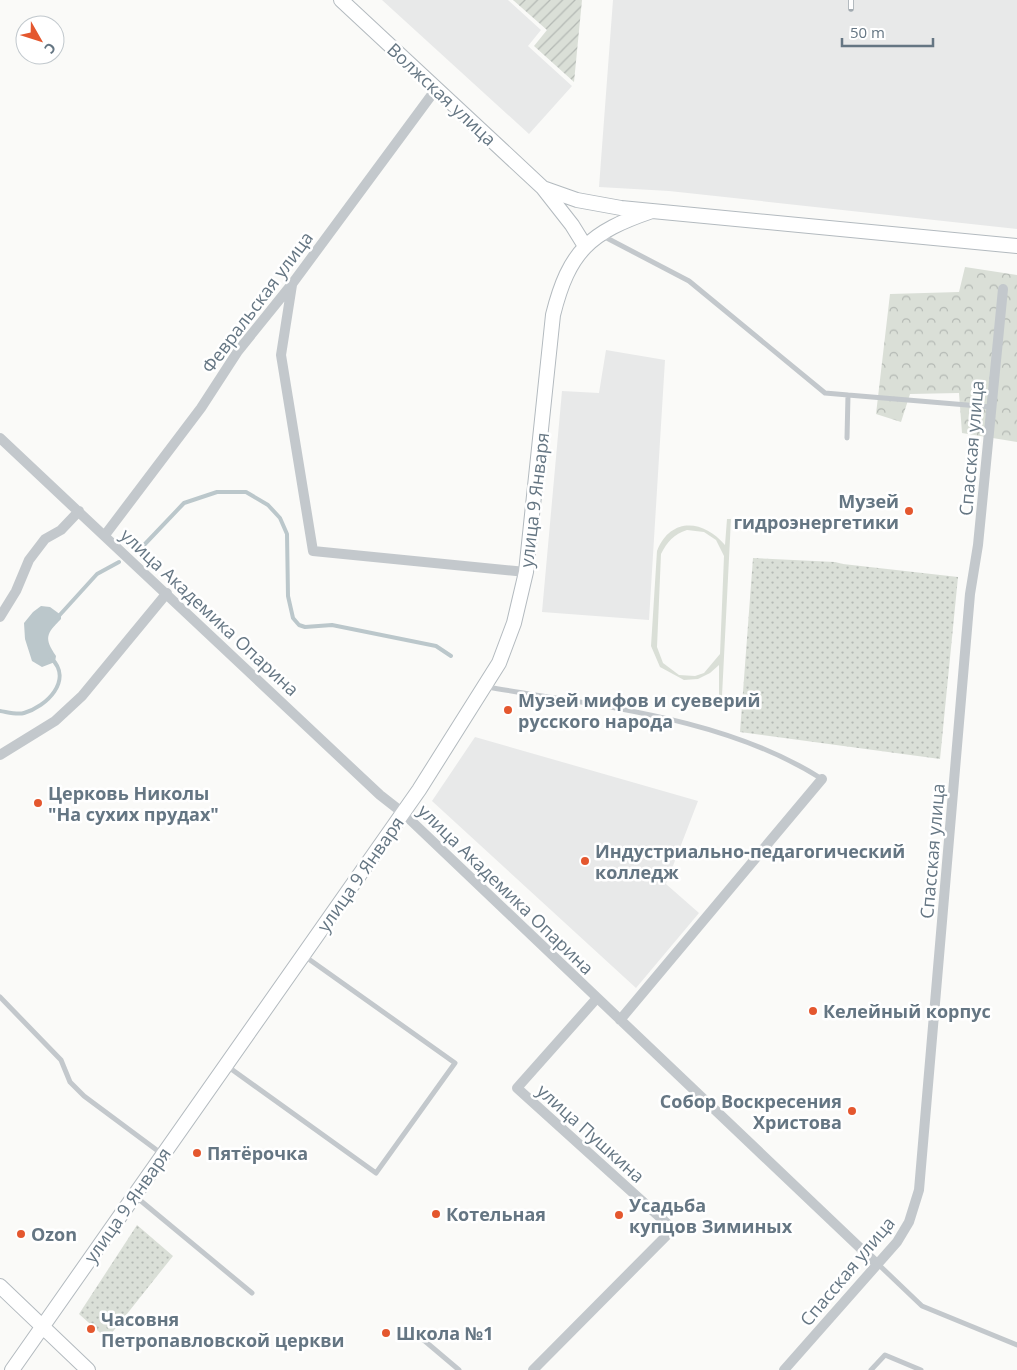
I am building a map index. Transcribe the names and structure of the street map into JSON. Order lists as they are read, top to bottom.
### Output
{
  "streets": {
    "main road": ["Волжская улица", "улица 9 Января"],
    "street": [
      "Февральская улица",
      "Спасская улица",
      "улица Академика Опарина",
      "улица Пушкина"
    ]
  },
  "crossings": [
    ["Волжская улица", "Февральская улица"],
    ["Волжская улица", "улица 9 Января"],
    ["Февральская улица", "улица Академика Опарина"],
    ["Спасская улица", "улица Академика Опарина"],
    ["улица 9 Января", "улица Академика Опарина"],
    ["улица Академика Опарина", "улица Пушкина"]
  ],
  "places": [
    "Музей гидроэнергетики",
    "Музей мифов и суеверий русского народа",
    "Церковь Николы \"На сухих прудах\"",
    "Индустриально-педагогический колледж",
    "Келейный корпус",
    "Собор Воскресения Христова",
    "Пятёрочка",
    "Котельная",
    "Усадьба купцов Зиминых",
    "Ozon",
    "Часовня Петропавловской церкви",
    "Школа №1"
  ],
  "scale_bar": "50 m",
  "north": "bottom right"
}
